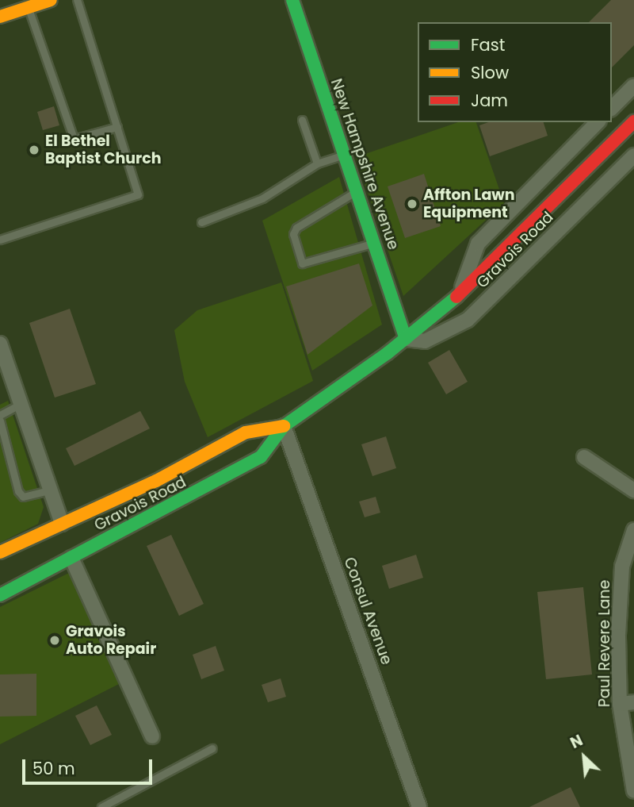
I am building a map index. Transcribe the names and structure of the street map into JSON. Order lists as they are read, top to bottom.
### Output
{
  "streets": {
    "main road": ["New Hampshire Avenue", "Gravois Road"],
    "street": ["Consul Avenue", "Paul Revere Lane"]
  },
  "crossings": [
    ["New Hampshire Avenue", "Gravois Road"],
    ["Gravois Road", "Consul Avenue"]
  ],
  "places": ["El Bethel Baptist Church", "Affton Lawn Equipment", "Gravois Auto Repair"],
  "legend": ["Fast", "Slow", "Jam"],
  "scale_bar": "50 m",
  "north": "top left"
}
